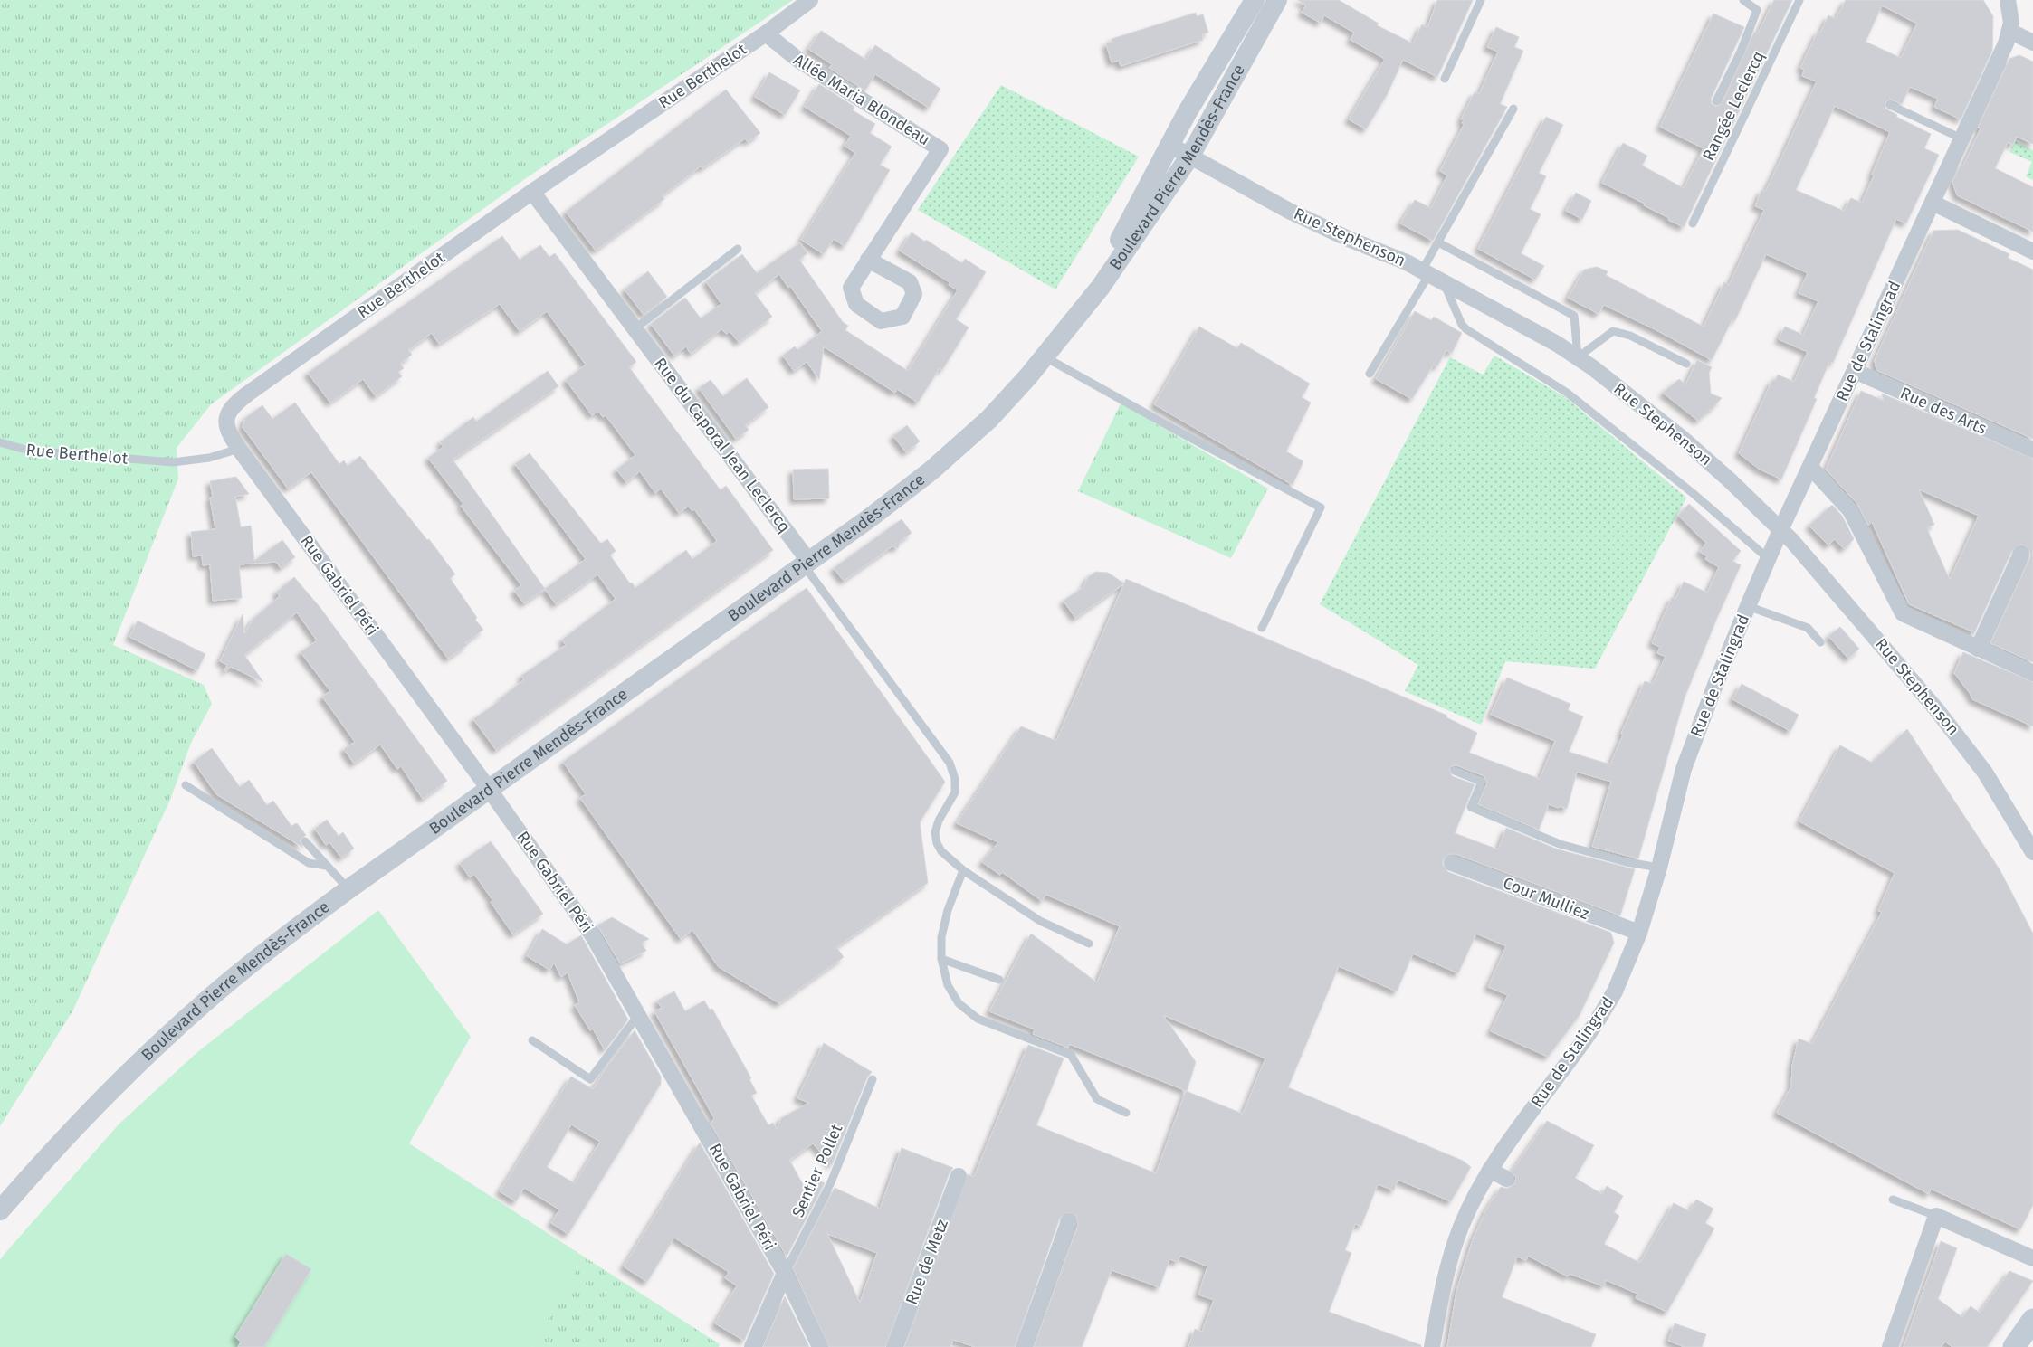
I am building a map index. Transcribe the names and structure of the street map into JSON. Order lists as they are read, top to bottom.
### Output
{
  "streets": {
    "street": [
      "Rue Berthelot",
      "Allée Maria Blondeau",
      "Boulevard Pierre Mendès-France",
      "Rue Stephenson",
      "Rue de Stalingrad",
      "Rue des Arts",
      "Rue du Caporal Jean Leclercq",
      "Rue Gabriel Péri",
      "Cour Mulliez",
      "Rue de Metz"
    ],
    "lane": ["Rangée Leclercq", "Sentier Pollet"]
  },
  "crossings": [
    ["Rue Berthelot", "Allée Maria Blondeau"],
    ["Rue Berthelot", "Rue du Caporal Jean Leclercq"],
    ["Rue Berthelot", "Rue Gabriel Péri"],
    ["Boulevard Pierre Mendès-France", "Rue Stephenson"],
    ["Boulevard Pierre Mendès-France", "Rue du Caporal Jean Leclercq"],
    ["Boulevard Pierre Mendès-France", "Rue Gabriel Péri"],
    ["Rue Stephenson", "Rue de Stalingrad"],
    ["Rue de Stalingrad", "Rue des Arts"],
    ["Rue de Stalingrad", "Cour Mulliez"],
    ["Rue Gabriel Péri", "Sentier Pollet"]
  ]
}
